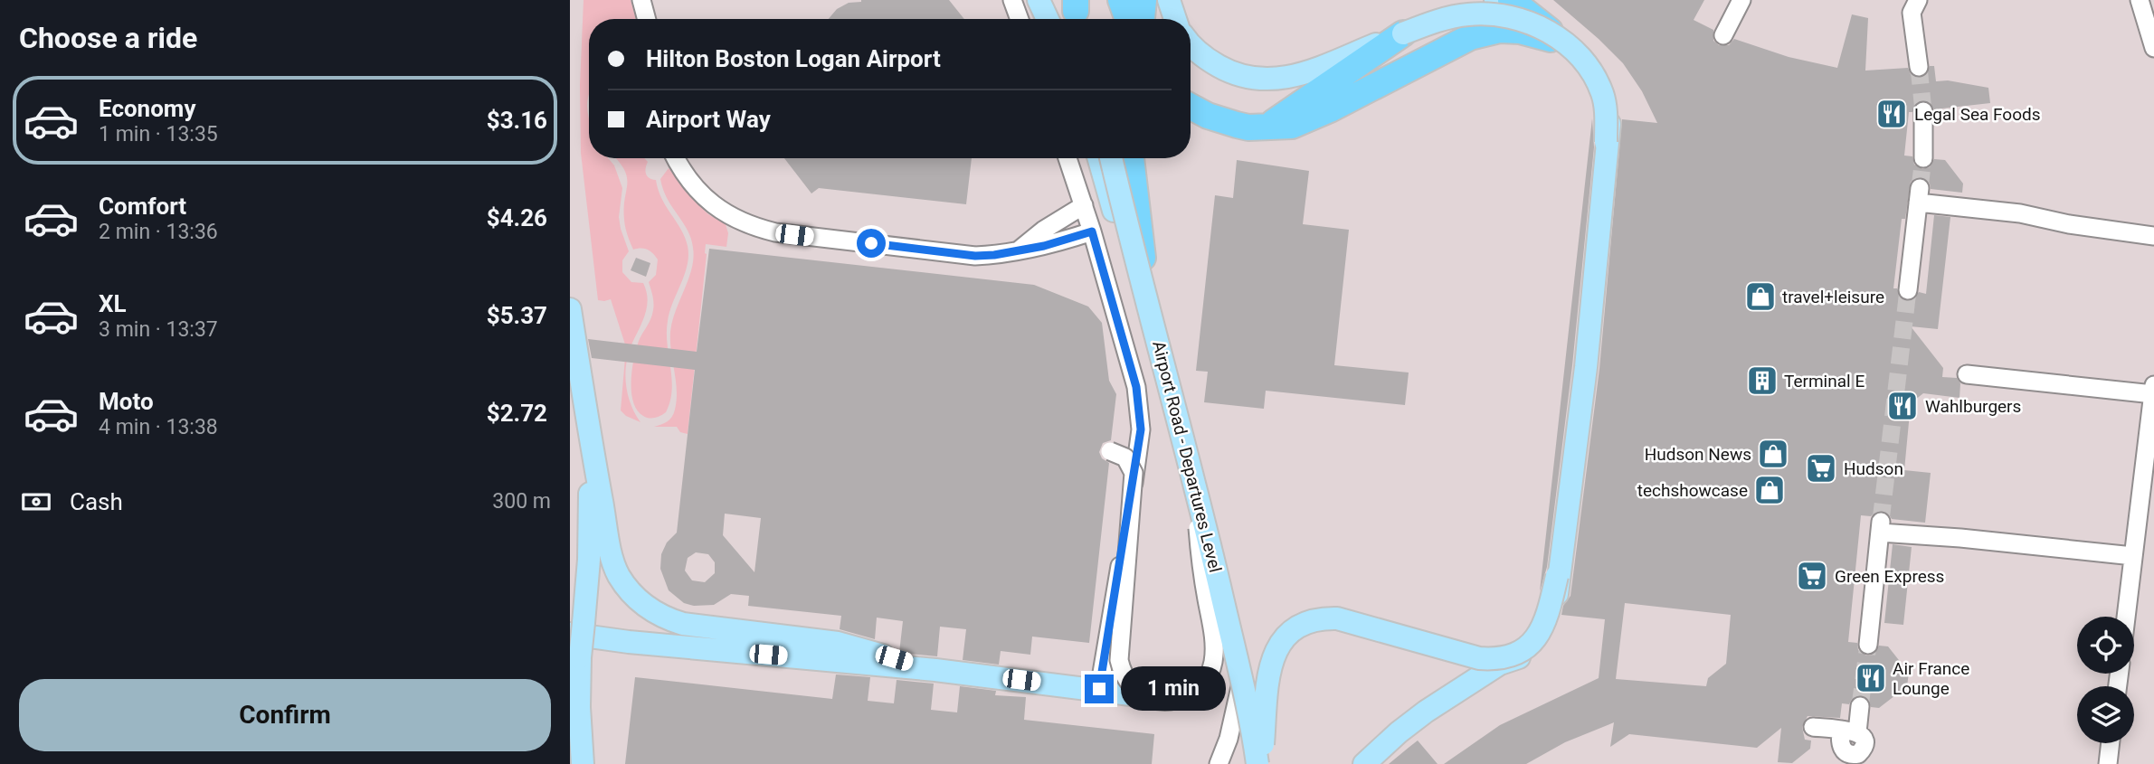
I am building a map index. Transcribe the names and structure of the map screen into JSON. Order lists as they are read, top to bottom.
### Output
{
  "streets": {
    "main road": ["Airport Road - Departures Level"]
  },
  "places": {
    "restaurant": ["Legal Sea Foods", "Wahlburgers", "Air France Lounge"],
    "shop": ["travel+leisure", "Hudson News", "techshowcase"],
    "building": ["Terminal E"],
    "supermarket": ["Hudson", "Green Express"]
  },
  "page": {
    "heading": "Choose a ride",
    "banner": ["Hilton Boston Logan Airport", "Airport Way"],
    "list": [
      {
        "name": "Economy",
        "note": "1 min · 13:35",
        "value": "$3.16"
      },
      {
        "name": "Comfort",
        "note": "2 min · 13:36",
        "value": "$4.26"
      },
      {
        "name": "XL",
        "note": "3 min · 13:37",
        "value": "$5.37"
      },
      {
        "name": "Moto",
        "note": "4 min · 13:38",
        "value": "$2.72"
      }
    ],
    "pay": ["Cash", "300 m"],
    "buttons": "Confirm",
    "bubble": "1 min"
  }
}
